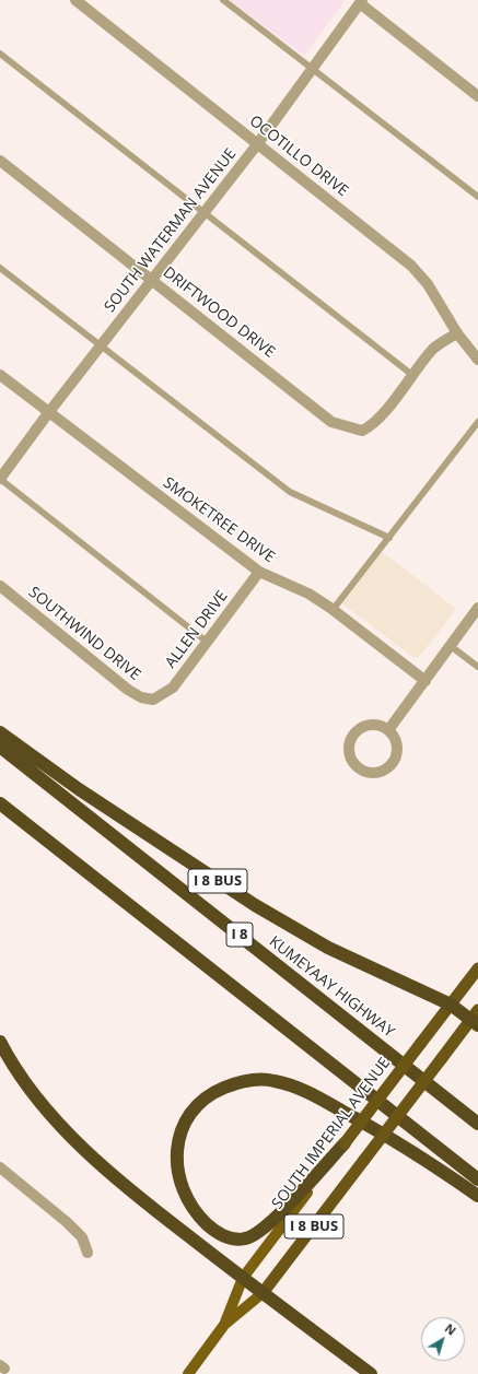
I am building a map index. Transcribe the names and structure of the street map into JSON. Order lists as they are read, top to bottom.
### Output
{
  "streets": {
    "highway": [
      "I 8 BUS",
      "I 8",
      "KUMEYAAY HIGHWAY",
      "SOUTH IMPERIAL AVENUE"
    ],
    "street": [
      "OCOTILLO DRIVE",
      "SOUTH WATERMAN AVENUE",
      "DRIFTWOOD DRIVE",
      "SMOKETREE DRIVE",
      "ALLEN DRIVE",
      "SOUTHWIND DRIVE"
    ]
  },
  "crossings": [
    ["OCOTILLO DRIVE", "SOUTH WATERMAN AVENUE"],
    ["SOUTH WATERMAN AVENUE", "DRIFTWOOD DRIVE"],
    ["SOUTH WATERMAN AVENUE", "SMOKETREE DRIVE"],
    ["SMOKETREE DRIVE", "ALLEN DRIVE"],
    ["ALLEN DRIVE", "SOUTHWIND DRIVE"],
    ["I 8 BUS", "SOUTH IMPERIAL AVENUE"]
  ],
  "north": "top right"
}
